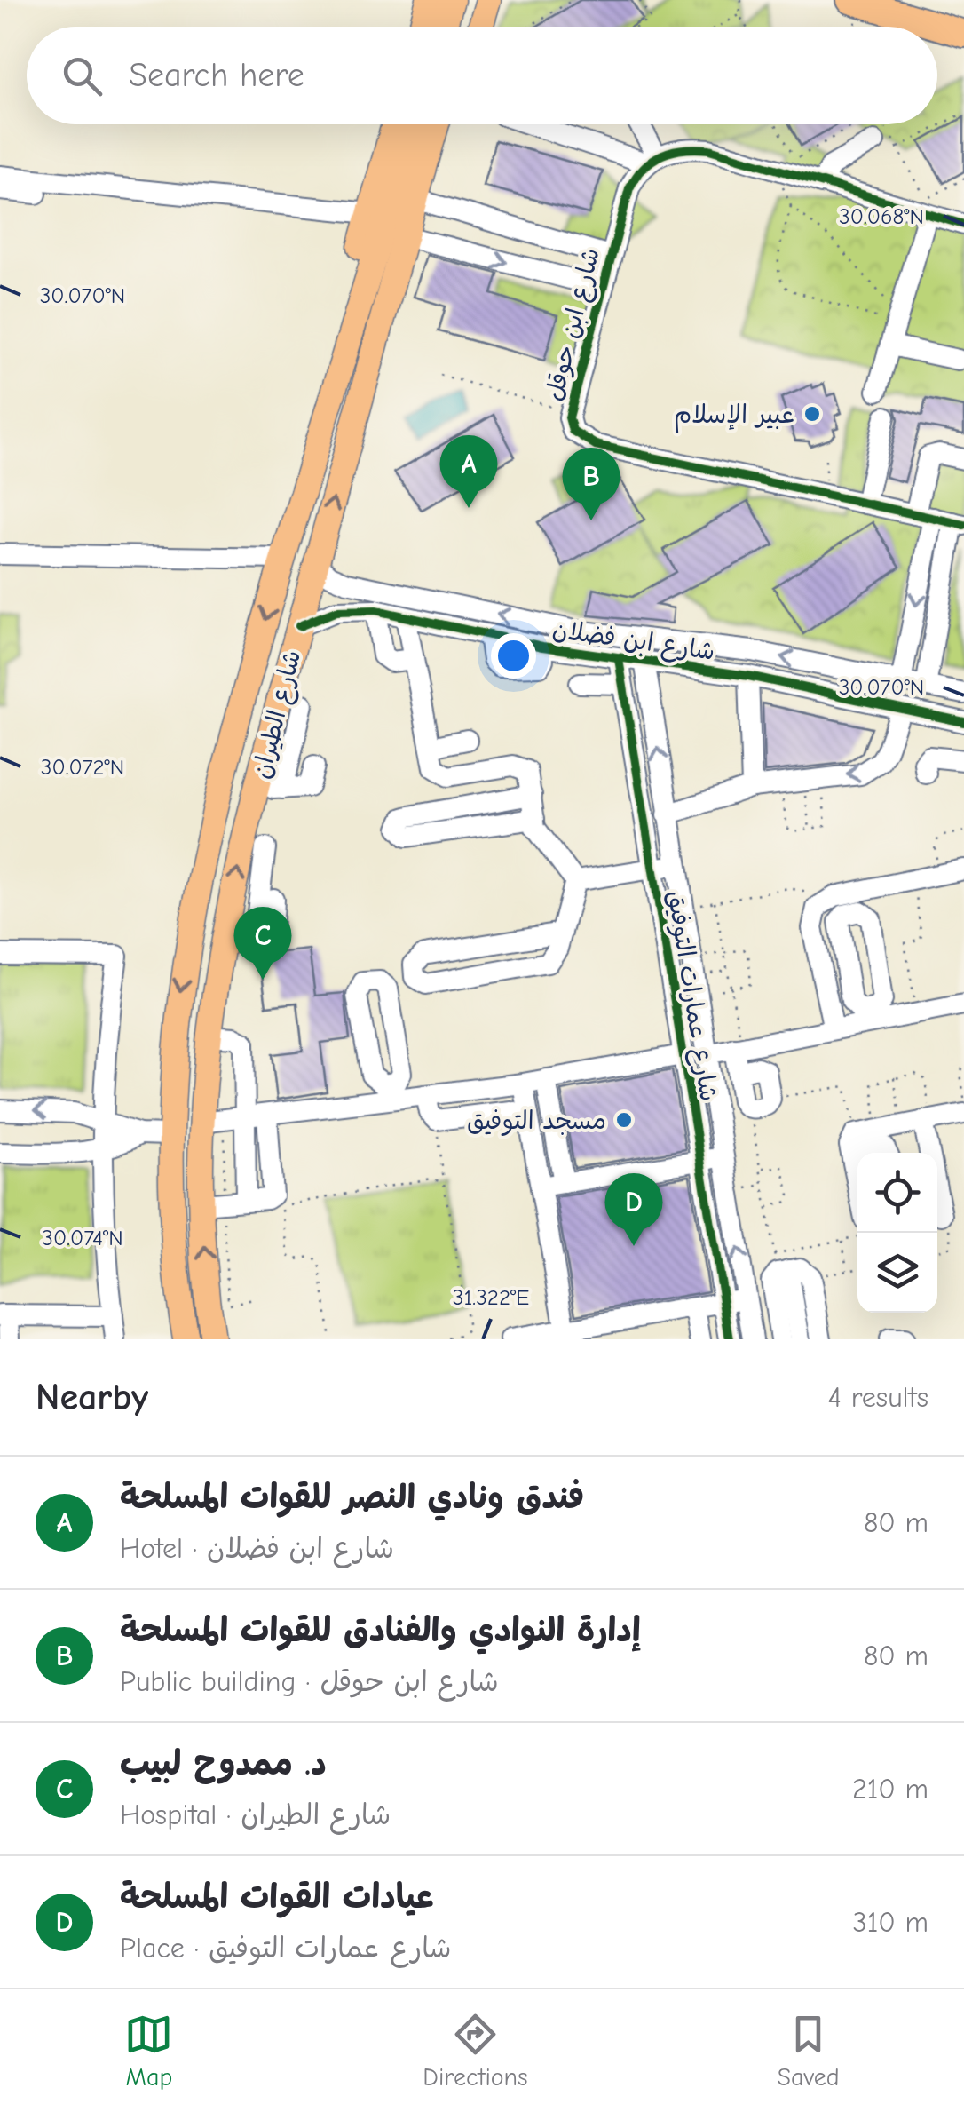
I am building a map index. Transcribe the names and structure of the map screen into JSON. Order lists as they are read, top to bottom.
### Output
{
  "streets": {
    "main road": ["شارع الطيران"],
    "street": ["شارع ابن حوقل", "شارع ابن فضلان", "شارع عمارات التوفيق"]
  },
  "crossings": [
    ["شارع ابن فضلان", "شارع الطيران"],
    ["شارع ابن فضلان", "شارع عمارات التوفيق"]
  ],
  "places": ["عبير الإسلام", "مسجد التوفيق"],
  "page": {
    "search": "Search here",
    "pins": [
      "A",
      "B",
      "C",
      "D"
    ],
    "heading": ["Nearby", "4 results"],
    "list": [
      {
        "mark": "A",
        "name": "فندق ونادي النصر للقوات المسلحة",
        "note": "Hotel · شارع ابن فضلان",
        "value": "80 m"
      },
      {
        "mark": "B",
        "name": "إدارة النوادي والفنادق للقوات المسلحة",
        "note": "Public building · شارع ابن حوقل",
        "value": "80 m"
      },
      {
        "mark": "C",
        "name": "د. ممدوح لبيب",
        "note": "Hospital · شارع الطيران",
        "value": "210 m"
      },
      {
        "mark": "D",
        "name": "عيادات القوات المسلحة",
        "note": "Place · شارع عمارات التوفيق",
        "value": "310 m"
      }
    ],
    "nav": ["Map", "Directions", "Saved"]
  },
  "coordinates": [
    "30.068°N",
    "30.070°N",
    "30.072°N",
    "30.074°N",
    "31.322°E"
  ]
}
